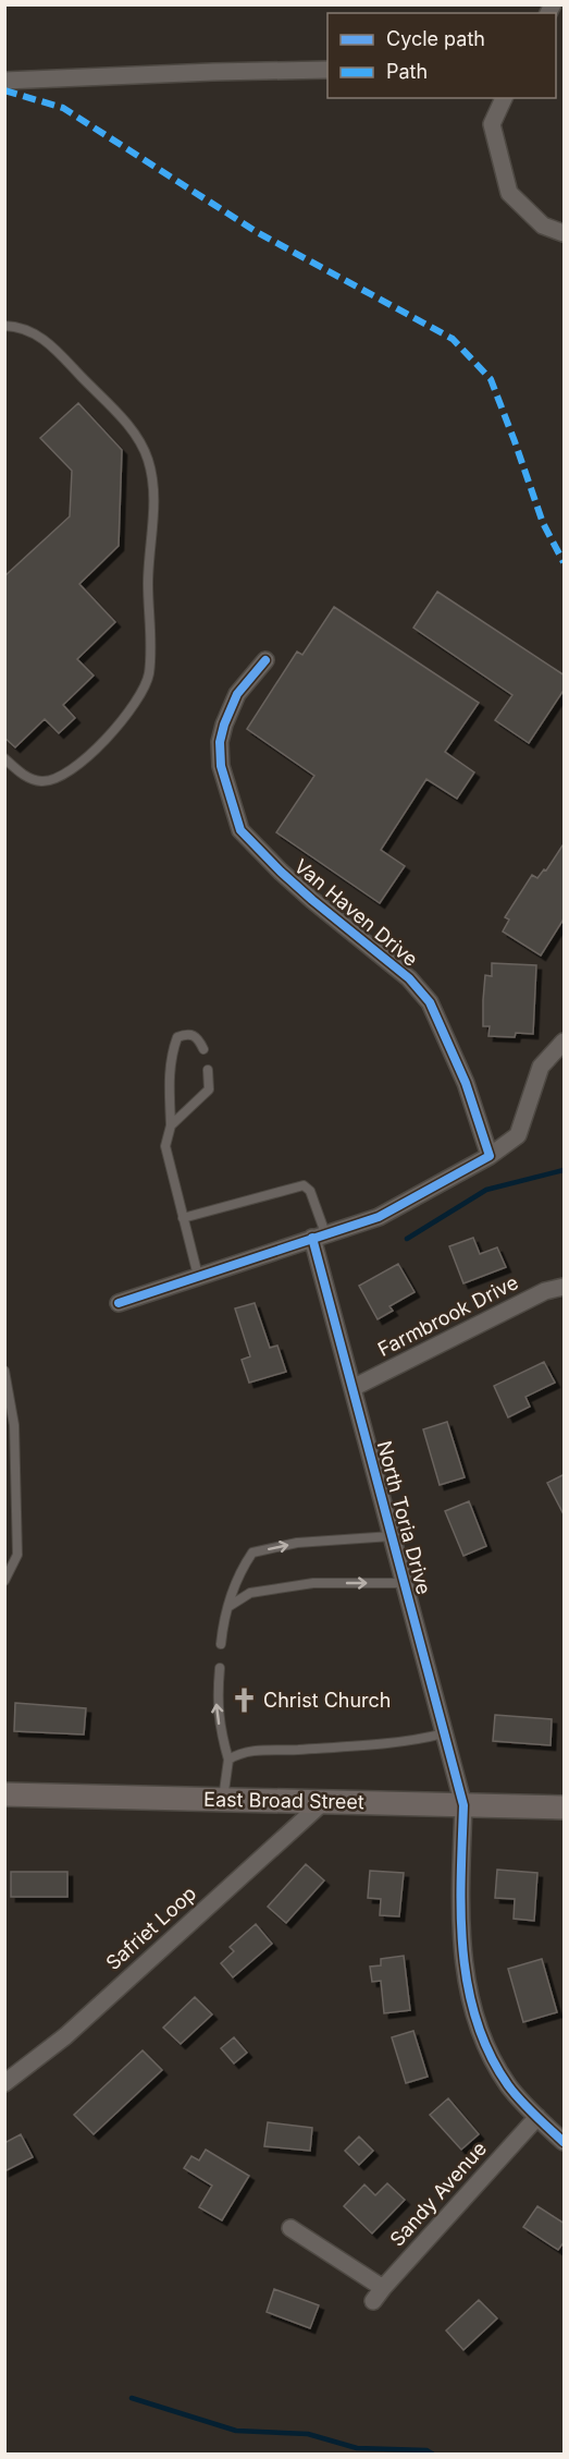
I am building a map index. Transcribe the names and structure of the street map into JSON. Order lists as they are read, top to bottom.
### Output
{
  "streets": {
    "main road": ["East Broad Street"],
    "street": [
      "Van Haven Drive",
      "Farmbrook Drive",
      "North Toria Drive",
      "Safriet Loop",
      "Sandy Avenue"
    ]
  },
  "crossings": [
    ["Farmbrook Drive", "North Toria Drive"],
    ["North Toria Drive", "East Broad Street"],
    ["North Toria Drive", "Sandy Avenue"],
    ["East Broad Street", "Safriet Loop"]
  ],
  "places": {
    "church": ["Christ Church"]
  },
  "legend": ["Cycle path", "Path"]
}
